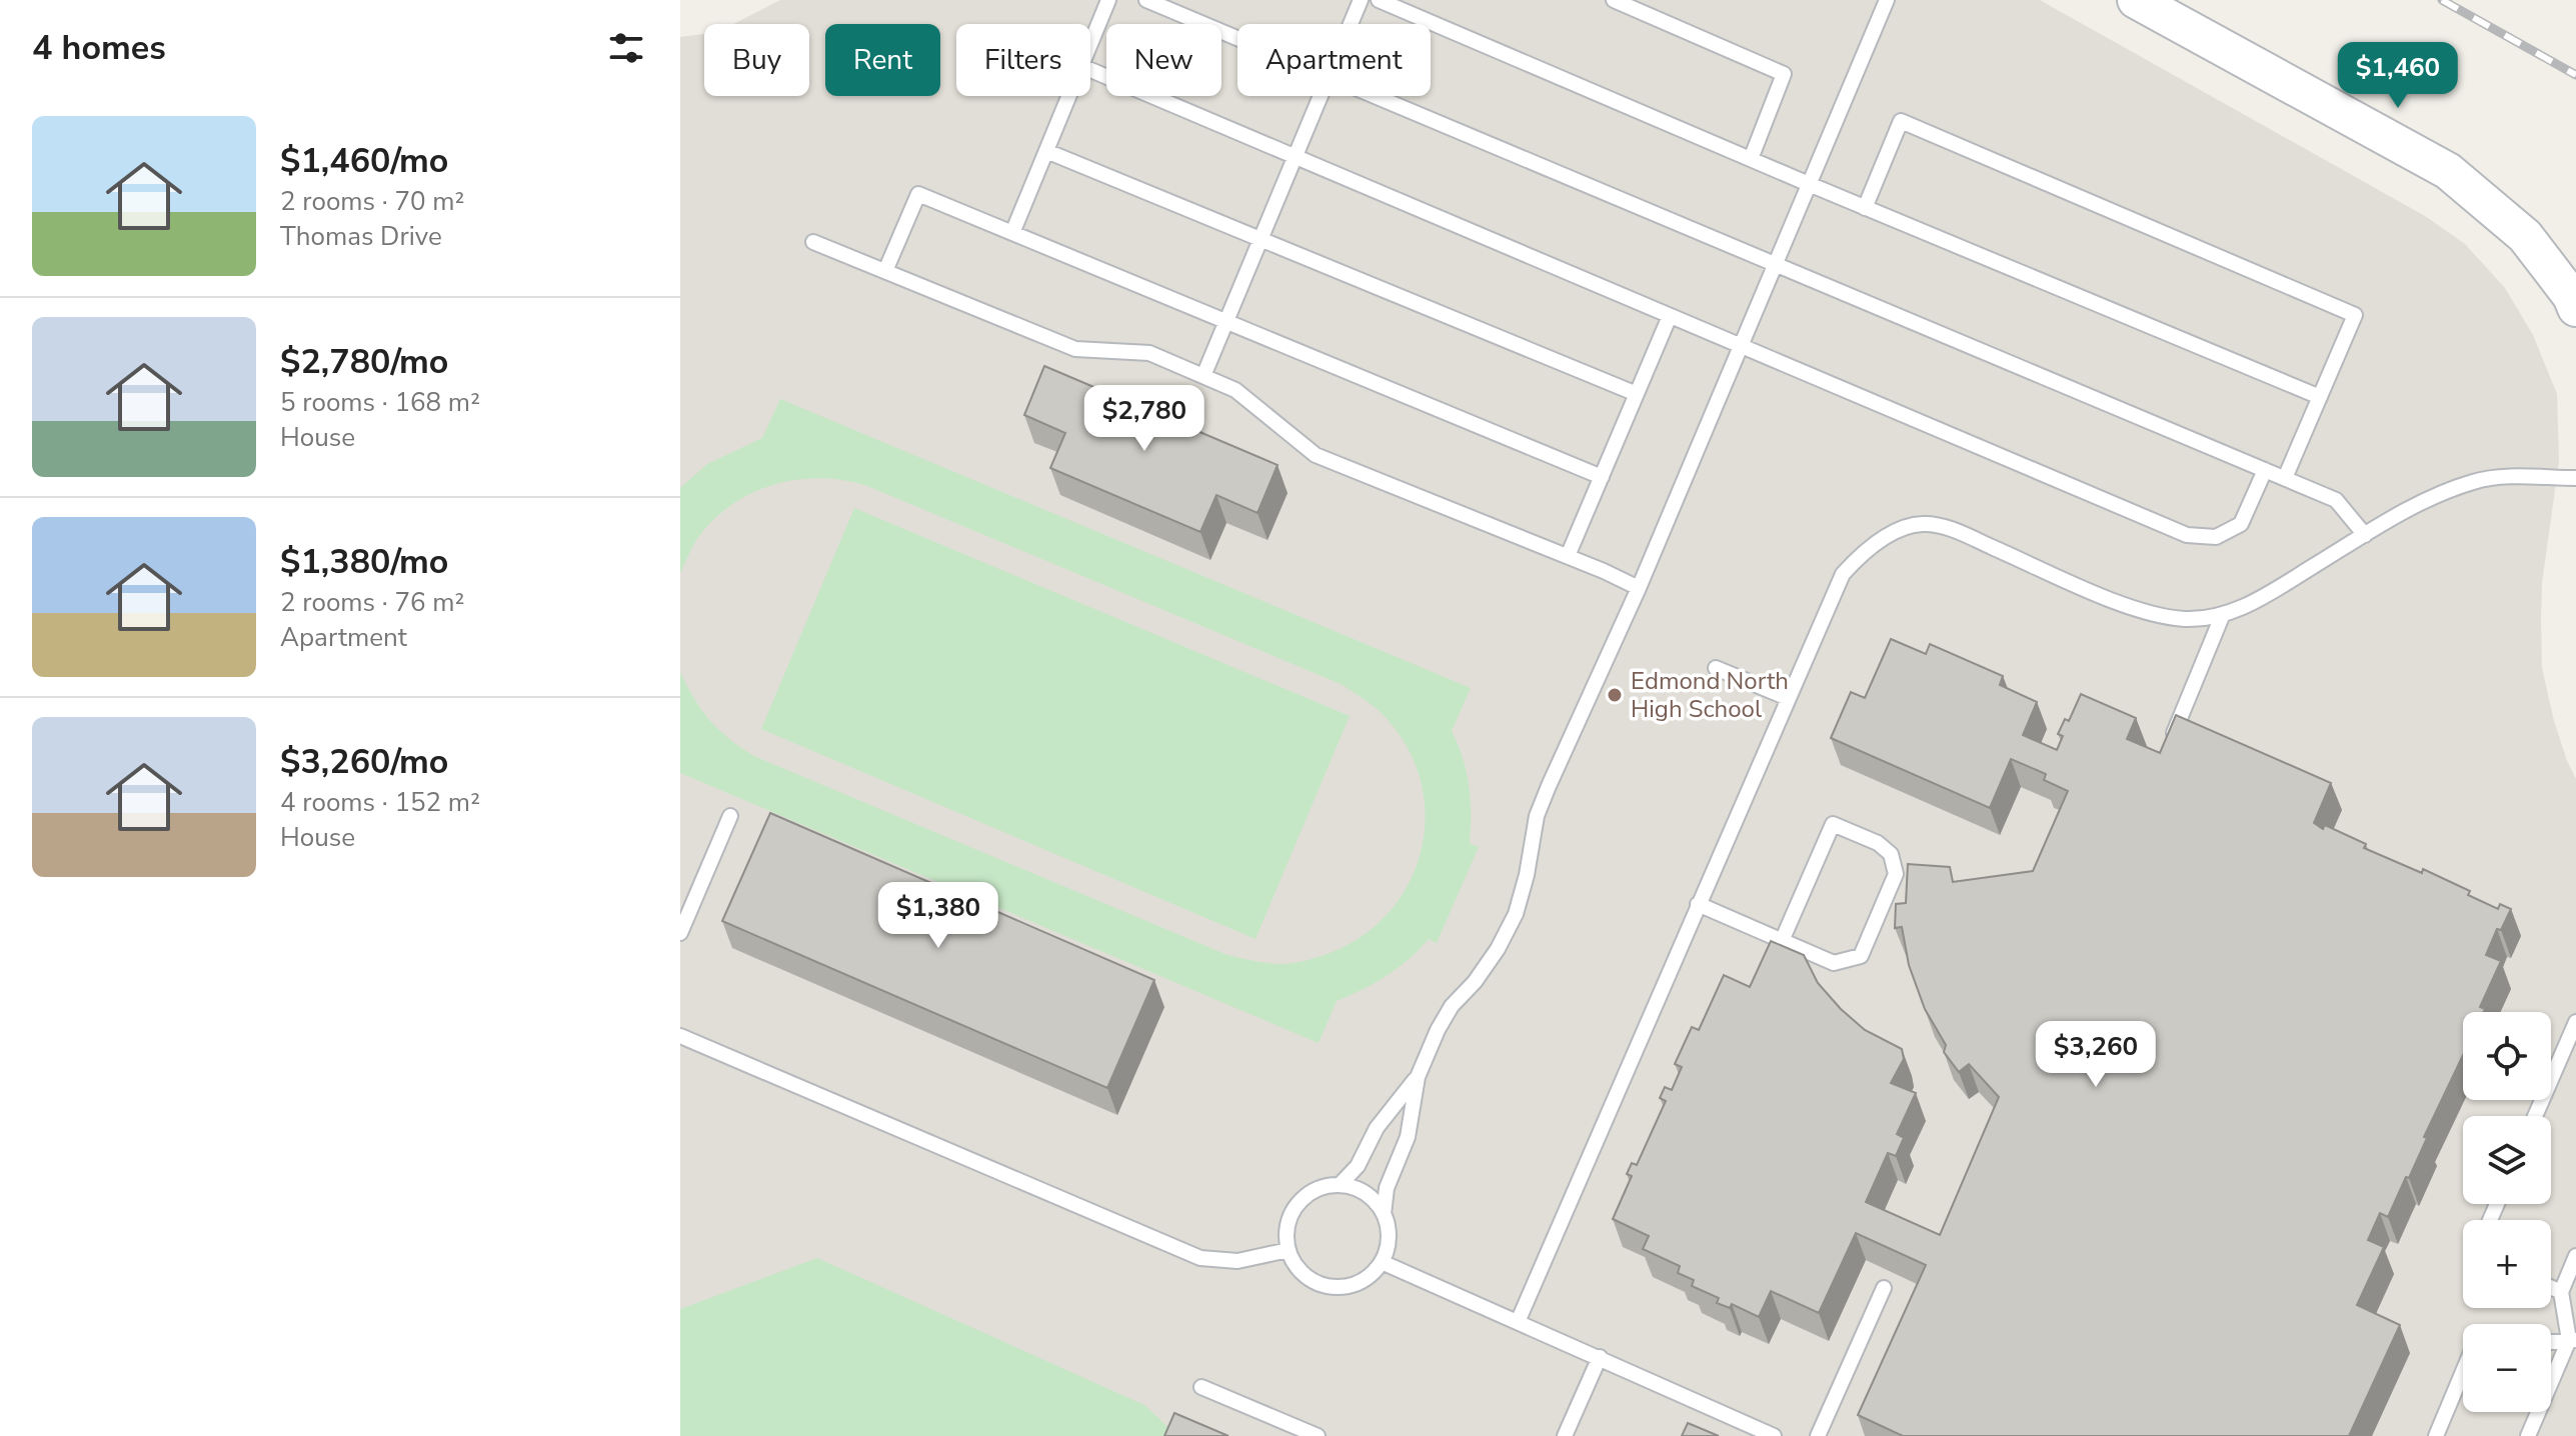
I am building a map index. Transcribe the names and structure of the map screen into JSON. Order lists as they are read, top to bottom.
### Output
{
  "places": ["Edmond North High School"],
  "page": {
    "heading": "4 homes",
    "chip": [
      "Buy",
      "Rent",
      "Filters",
      "New",
      "Apartment"
    ],
    "price": [
      "$1,460",
      "$2,780",
      "$1,380",
      "$3,260"
    ],
    "list": [
      {
        "name": "$1,460/mo",
        "note": "2 rooms · 70 m² · Thomas Drive"
      },
      {
        "name": "$2,780/mo",
        "note": "5 rooms · 168 m² · House"
      },
      {
        "name": "$1,380/mo",
        "note": "2 rooms · 76 m² · Apartment"
      },
      {
        "name": "$3,260/mo",
        "note": "4 rooms · 152 m² · House"
      }
    ],
    "map_buttons": ["+", "−"]
  }
}
